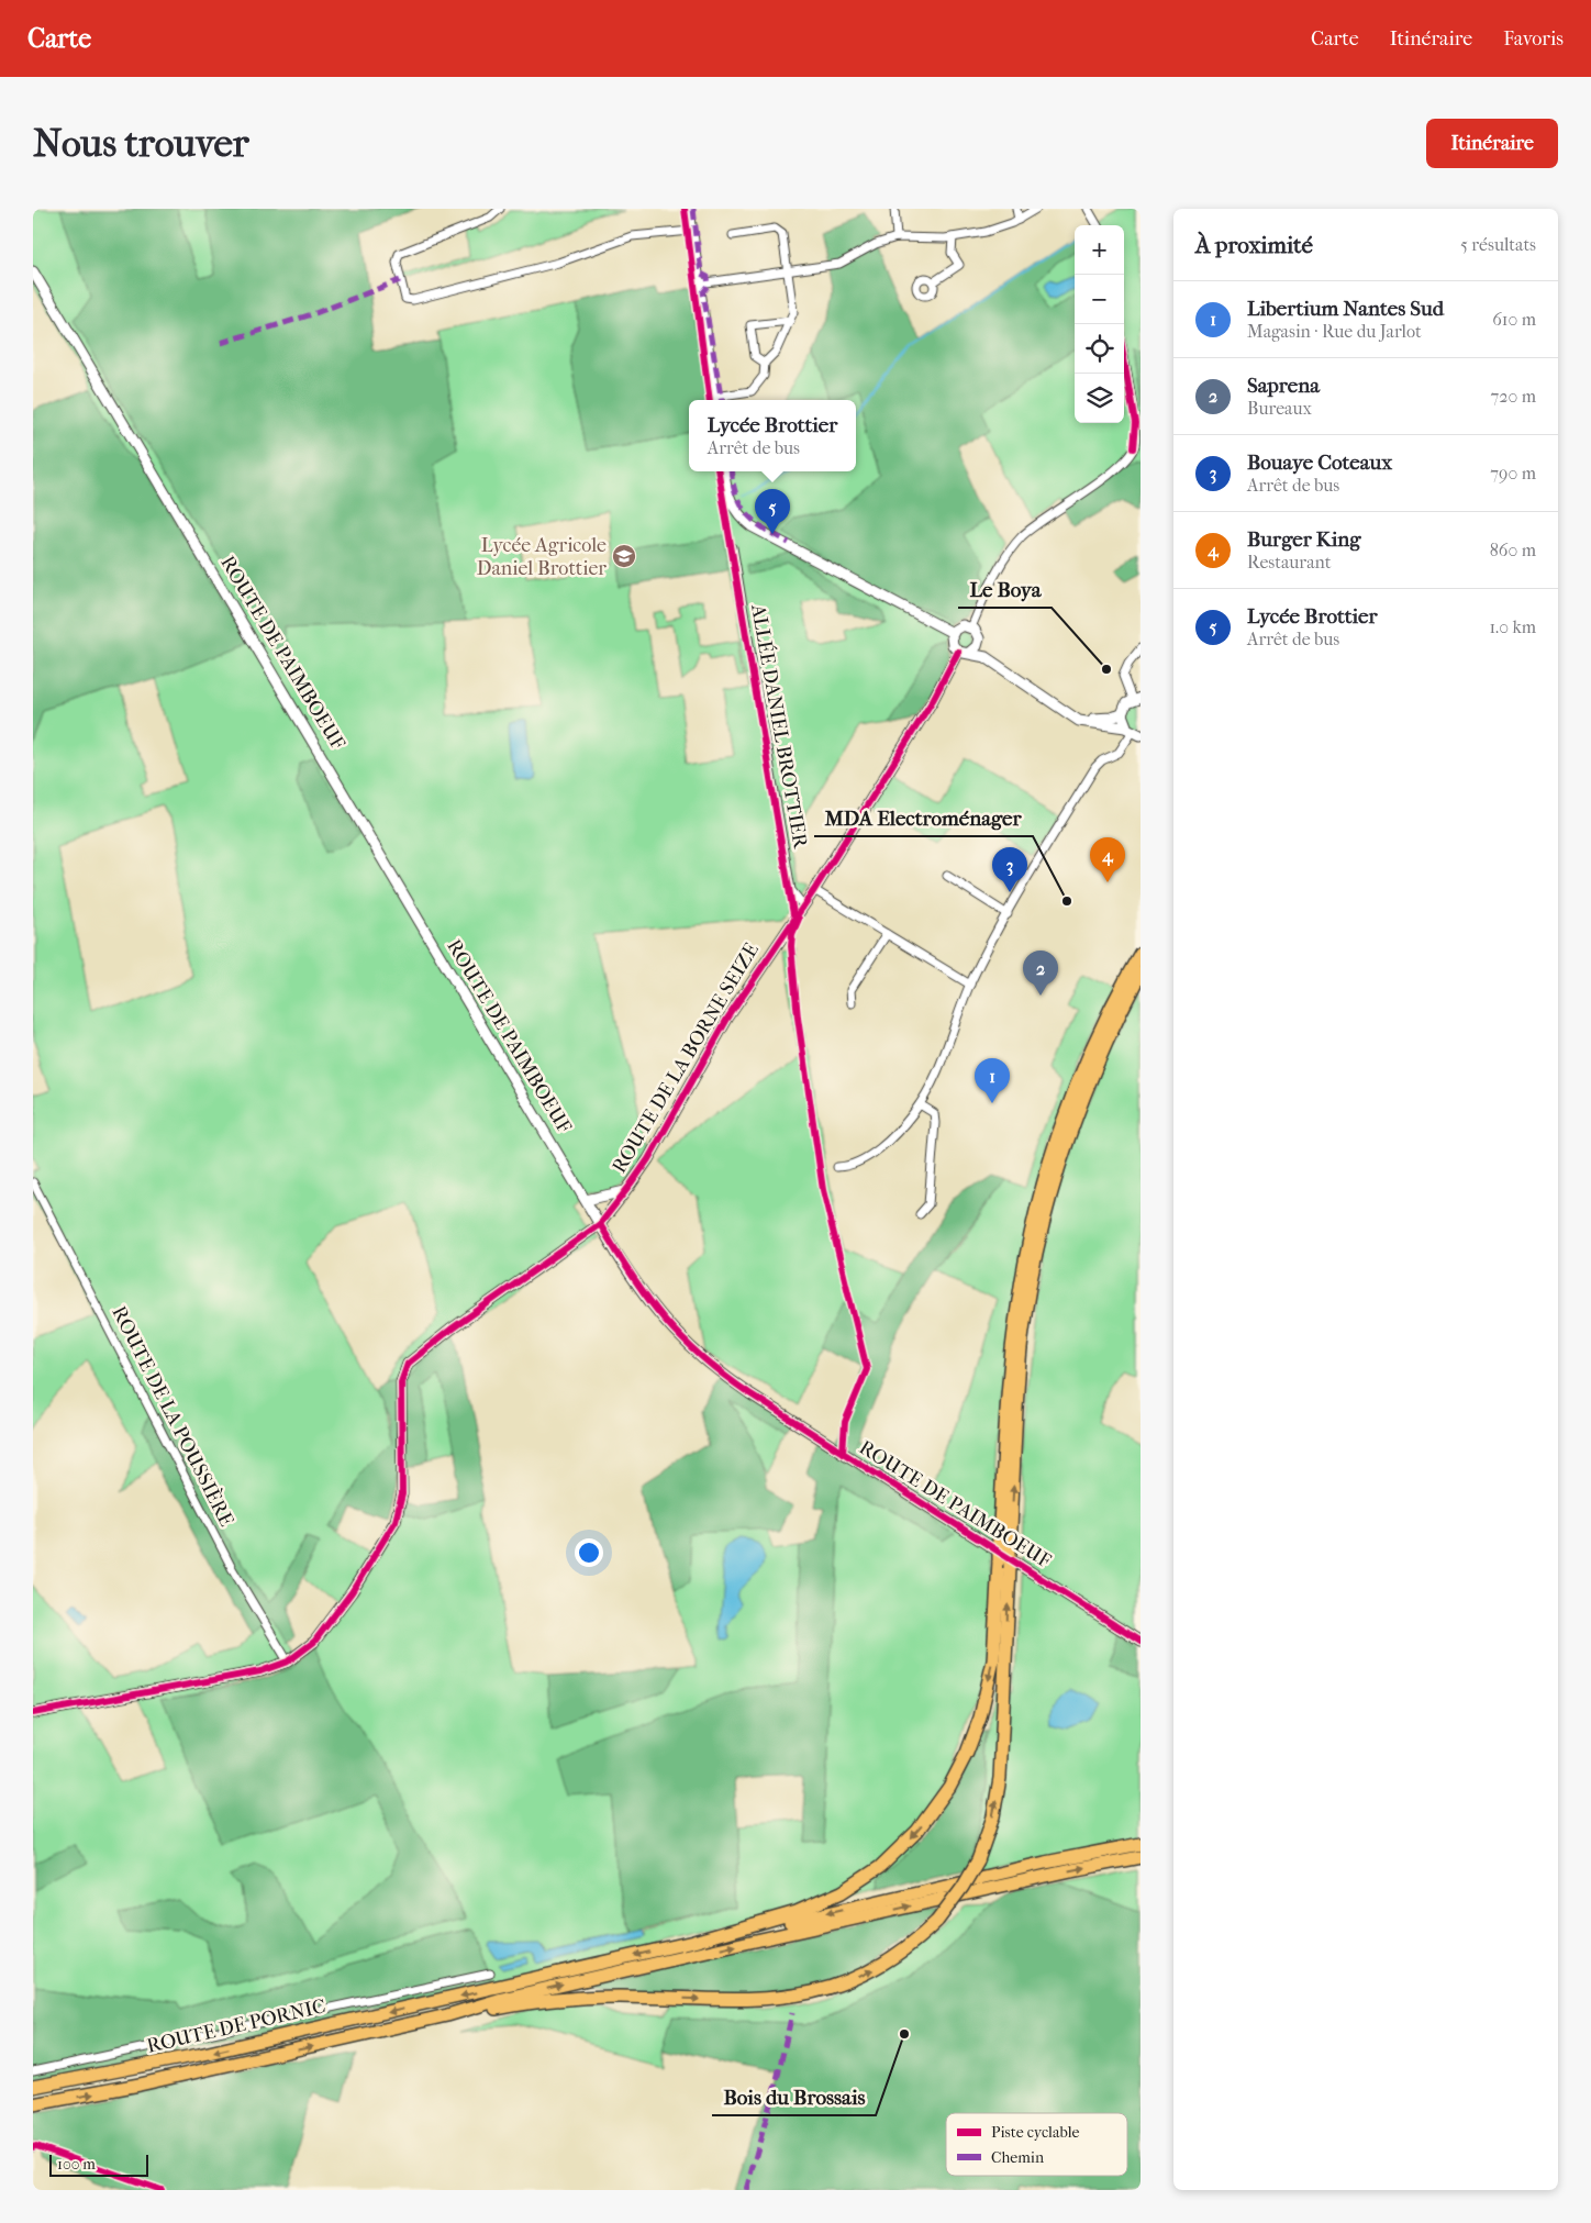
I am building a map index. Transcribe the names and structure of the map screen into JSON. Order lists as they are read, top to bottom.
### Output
{
  "streets": {
    "highway": ["ROUTE DE PORNIC"],
    "street": [
      "ROUTE DE PAIMBOEUF",
      "ALLÉE DANIEL BROTTIER",
      "ROUTE DE LA BORNE SEIZE",
      "ROUTE DE LA POUSSIÈRE"
    ]
  },
  "crossings": [
    ["ROUTE DE PAIMBOEUF", "ROUTE DE LA BORNE SEIZE"],
    ["ALLÉE DANIEL BROTTIER", "ROUTE DE LA BORNE SEIZE"],
    ["ROUTE DE LA BORNE SEIZE", "ROUTE DE LA POUSSIÈRE"]
  ],
  "places": {
    "school or university": ["Lycée Agricole Daniel Brottier"],
    "other": ["Le Boya", "MDA Electroménager", "Bois du Brossais"]
  },
  "legend": ["Piste cyclable", "Chemin"],
  "scale_bar": "100 m",
  "page": {
    "header": "Carte",
    "nav": ["Carte", "Itinéraire", "Favoris"],
    "buttons": "Itinéraire",
    "title": "Nous trouver",
    "heading": ["À proximité", "5 résultats"],
    "map_buttons": ["+", "−"],
    "list": [
      {
        "mark": "1",
        "name": "Libertium Nantes Sud",
        "note": "Magasin · Rue du Jarlot",
        "value": "610 m"
      },
      {
        "mark": "2",
        "name": "Saprena",
        "note": "Bureaux",
        "value": "720 m"
      },
      {
        "mark": "3",
        "name": "Bouaye Coteaux",
        "note": "Arrêt de bus",
        "value": "790 m"
      },
      {
        "mark": "4",
        "name": "Burger King",
        "note": "Restaurant",
        "value": "860 m"
      },
      {
        "mark": "5",
        "name": "Lycée Brottier",
        "note": "Arrêt de bus",
        "value": "1.0 km"
      }
    ],
    "popup": ["Lycée Brottier", "Arrêt de bus"],
    "pins": [
      "5",
      "4",
      "3",
      "2",
      "1"
    ],
    "scale": "100 m"
  }
}
